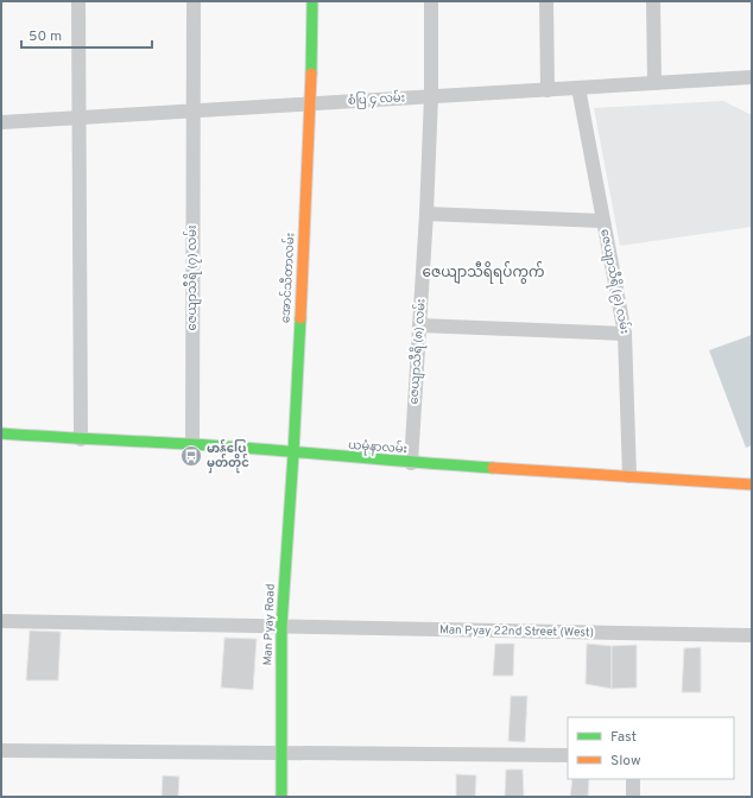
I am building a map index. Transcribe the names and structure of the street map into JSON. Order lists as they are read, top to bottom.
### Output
{
  "streets": {
    "street": [
      "စံပြ ၄ လမ်း",
      "ဇေယျာသီရိ (၇) လမ်း",
      "အောင်သီတာလမ်း",
      "ဇေယျာသီရိ (၉) လမ်း",
      "ဇေယျာသီရိ (၈) လမ်း",
      "ယမုံနာလမ်း",
      "Man Pyay Road",
      "Man Pyay 22nd Street (West)"
    ]
  },
  "crossings": [
    ["စံပြ ၄ လမ်း", "ဇေယျာသီရိ (၇) လမ်း"],
    ["စံပြ ၄ လမ်း", "အောင်သီတာလမ်း"],
    ["စံပြ ၄ လမ်း", "ဇေယျာသီရိ (၉) လမ်း"],
    ["စံပြ ၄ လမ်း", "ဇေယျာသီရိ (၈) လမ်း"],
    ["ဇေယျာသီရိ (၇) လမ်း", "ယမုံနာလမ်း"],
    ["အောင်သီတာလမ်း", "ယမုံနာလမ်း"],
    ["အောင်သီတာလမ်း", "Man Pyay Road"],
    ["ဇေယျာသီရိ (၉) လမ်း", "ယမုံနာလမ်း"],
    ["ဇေယျာသီရိ (၈) လမ်း", "ယမုံနာလမ်း"],
    ["ယမုံနာလမ်း", "Man Pyay Road"],
    ["Man Pyay Road", "Man Pyay 22nd Street (West)"]
  ],
  "districts": ["ဇေယျာသီရိရပ်ကွက်"],
  "places": {
    "bus stop": ["မာန်ပြေ မှတ်တိုင်"]
  },
  "legend": ["Fast", "Slow"],
  "scale_bar": "50 m"
}
